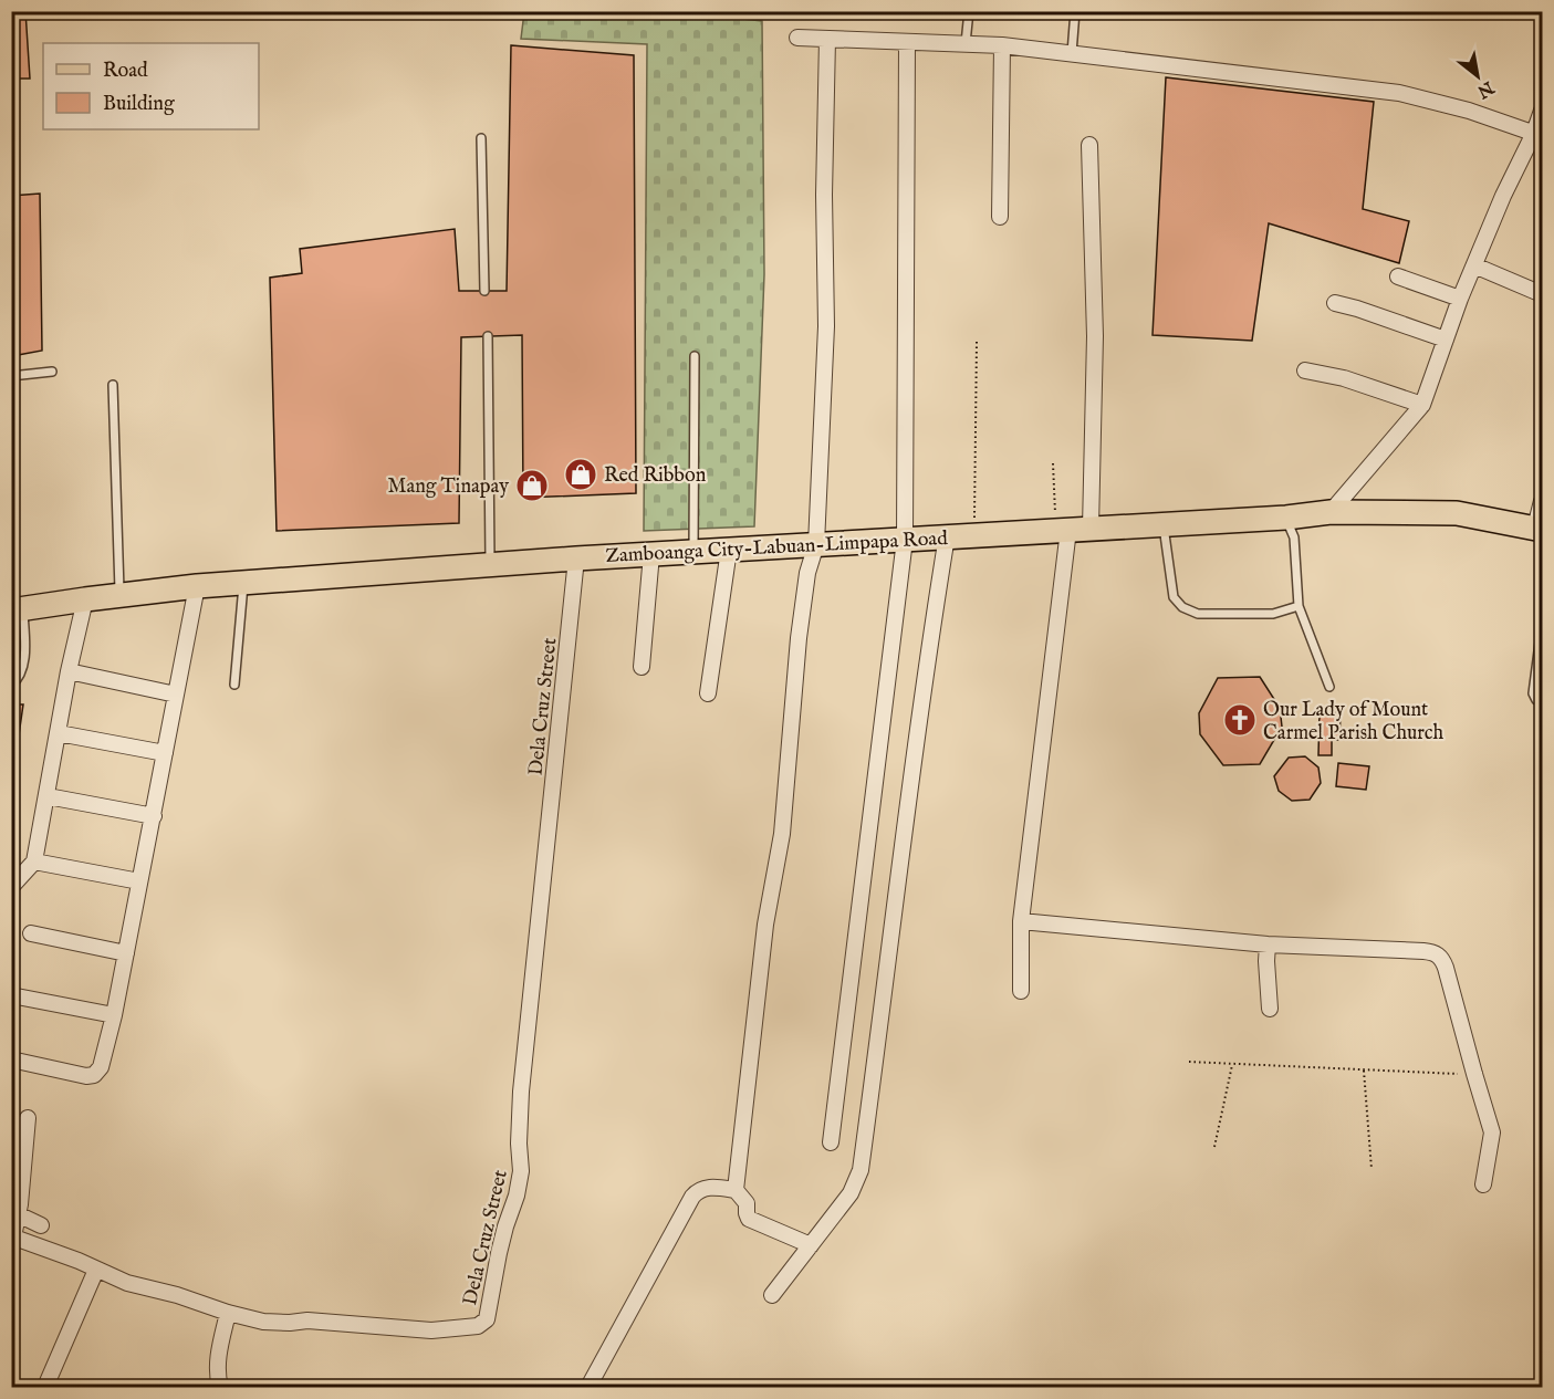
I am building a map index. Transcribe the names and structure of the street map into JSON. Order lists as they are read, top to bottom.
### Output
{
  "streets": {
    "main road": ["Zamboanga City-Labuan-Limpapa Road"],
    "street": ["Dela Cruz Street"]
  },
  "crossings": [
    ["Zamboanga City-Labuan-Limpapa Road", "Dela Cruz Street"]
  ],
  "places": {
    "shop": ["Red Ribbon", "Mang Tinapay"],
    "church": ["Our Lady of Mount Carmel Parish Church"]
  },
  "legend": ["Road", "Building"],
  "north": "bottom right"
}
